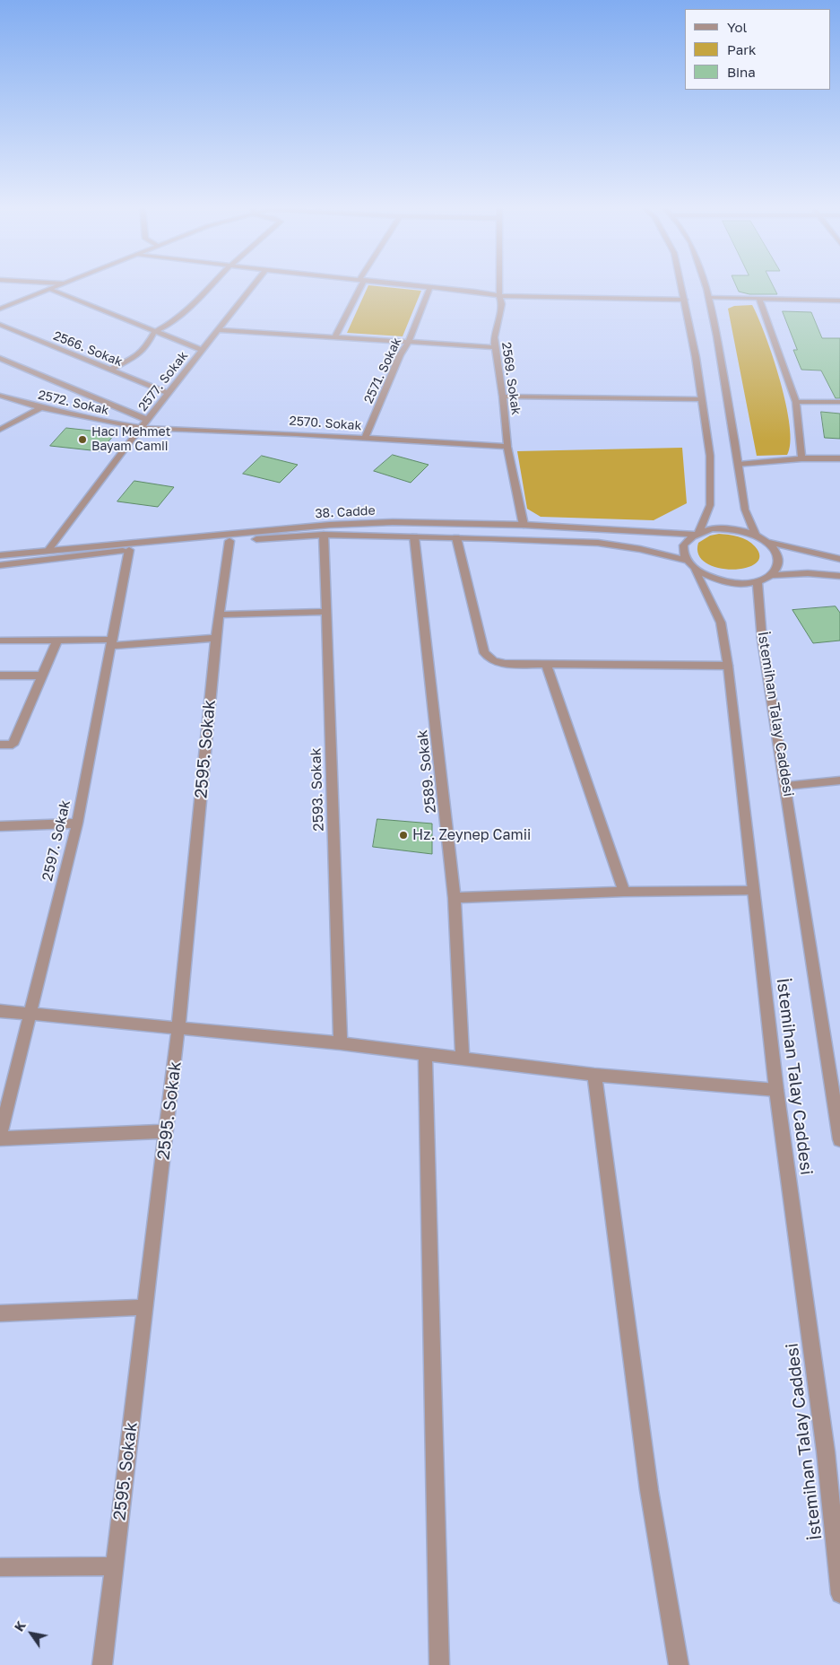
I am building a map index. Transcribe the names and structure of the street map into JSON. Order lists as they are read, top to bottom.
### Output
{
  "streets": {
    "street": [
      "2566. Sokak",
      "2571. Sokak",
      "2569. Sokak",
      "2577. Sokak",
      "2572. Sokak",
      "2570. Sokak",
      "38. Cadde",
      "İstemihan Talay Caddesi",
      "2595. Sokak",
      "2589. Sokak",
      "2593. Sokak",
      "2597. Sokak"
    ]
  },
  "crossings": [
    ["2566. Sokak", "2577. Sokak"],
    ["2571. Sokak", "2570. Sokak"],
    ["2569. Sokak", "2570. Sokak"],
    ["2569. Sokak", "38. Cadde"],
    ["2577. Sokak", "2572. Sokak"],
    ["2577. Sokak", "2570. Sokak"],
    ["2577. Sokak", "38. Cadde"],
    ["2572. Sokak", "2570. Sokak"],
    ["38. Cadde", "İstemihan Talay Caddesi"],
    ["38. Cadde", "2595. Sokak"],
    ["38. Cadde", "2589. Sokak"],
    ["38. Cadde", "2593. Sokak"],
    ["38. Cadde", "2597. Sokak"]
  ],
  "places": ["Hacı Mehmet Bayam Camii", "Hz. Zeynep Camii"],
  "legend": ["Yol", "Park", "Bina"],
  "north": "top left"
}
